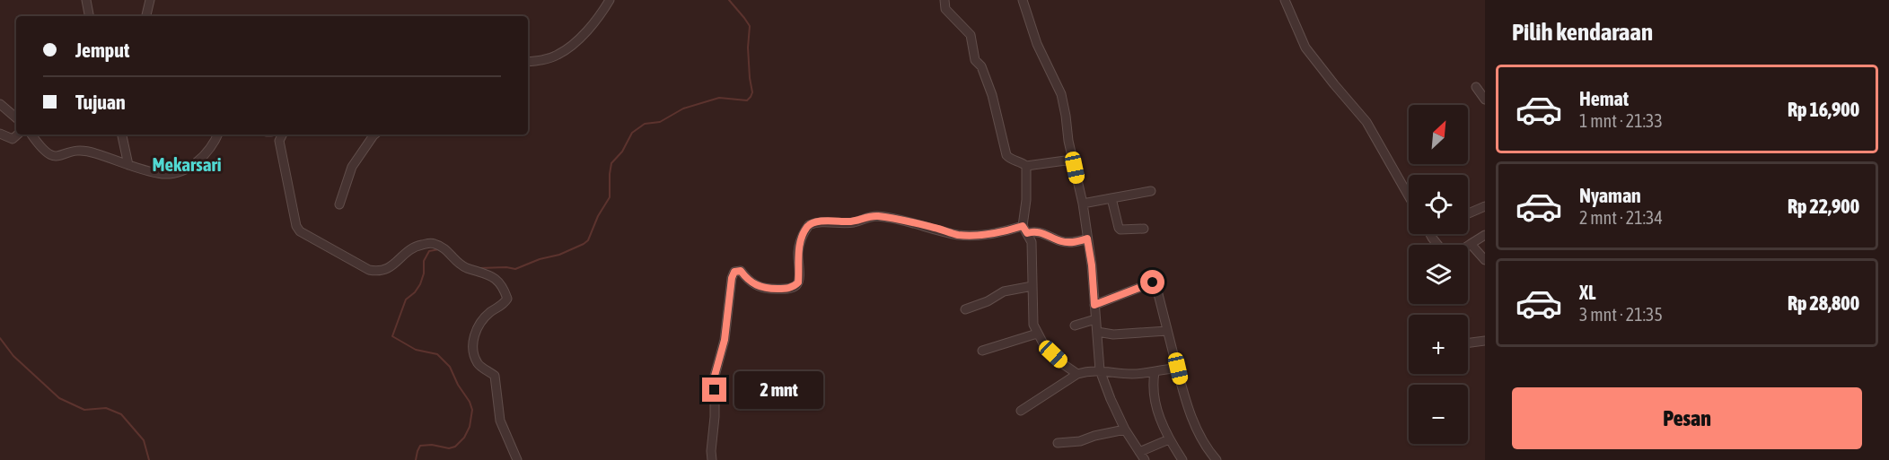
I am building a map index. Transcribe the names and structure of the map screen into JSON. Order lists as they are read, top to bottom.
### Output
{
  "districts": ["Mekarsari"],
  "north": "top right",
  "page": {
    "heading": "Pilih kendaraan",
    "banner": ["Jemput", "Tujuan"],
    "list": [
      {
        "name": "Hemat",
        "note": "1 mnt · 21:33",
        "value": "Rp 16,900"
      },
      {
        "name": "Nyaman",
        "note": "2 mnt · 21:34",
        "value": "Rp 22,900"
      },
      {
        "name": "XL",
        "note": "3 mnt · 21:35",
        "value": "Rp 28,800"
      }
    ],
    "map_buttons": ["+", "−"],
    "bubble": "2 mnt",
    "buttons": "Pesan"
  }
}
